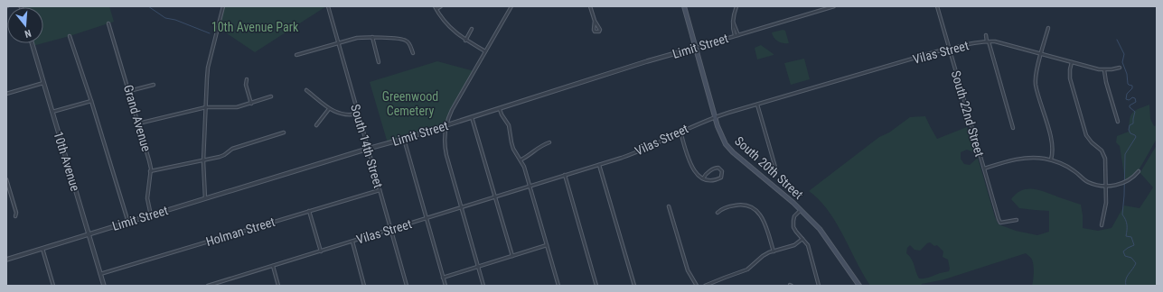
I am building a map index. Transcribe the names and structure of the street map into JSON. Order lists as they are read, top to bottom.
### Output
{
  "streets": {
    "main road": ["South 20th Street"],
    "street": [
      "Limit Street",
      "Vilas Street",
      "South 22nd Street",
      "Grand Avenue",
      "South 14th Street",
      "10th Avenue",
      "Holman Street"
    ]
  },
  "crossings": [
    ["Limit Street", "Grand Avenue"],
    ["Limit Street", "South 14th Street"],
    ["Limit Street", "10th Avenue"],
    ["Limit Street", "South 20th Street"],
    ["Vilas Street", "South 22nd Street"],
    ["Vilas Street", "South 14th Street"],
    ["Vilas Street", "South 20th Street"],
    ["South 14th Street", "Holman Street"],
    ["10th Avenue", "Holman Street"]
  ],
  "parks": ["10th Avenue Park", "Greenwood Cemetery"],
  "north": "bottom"
}
